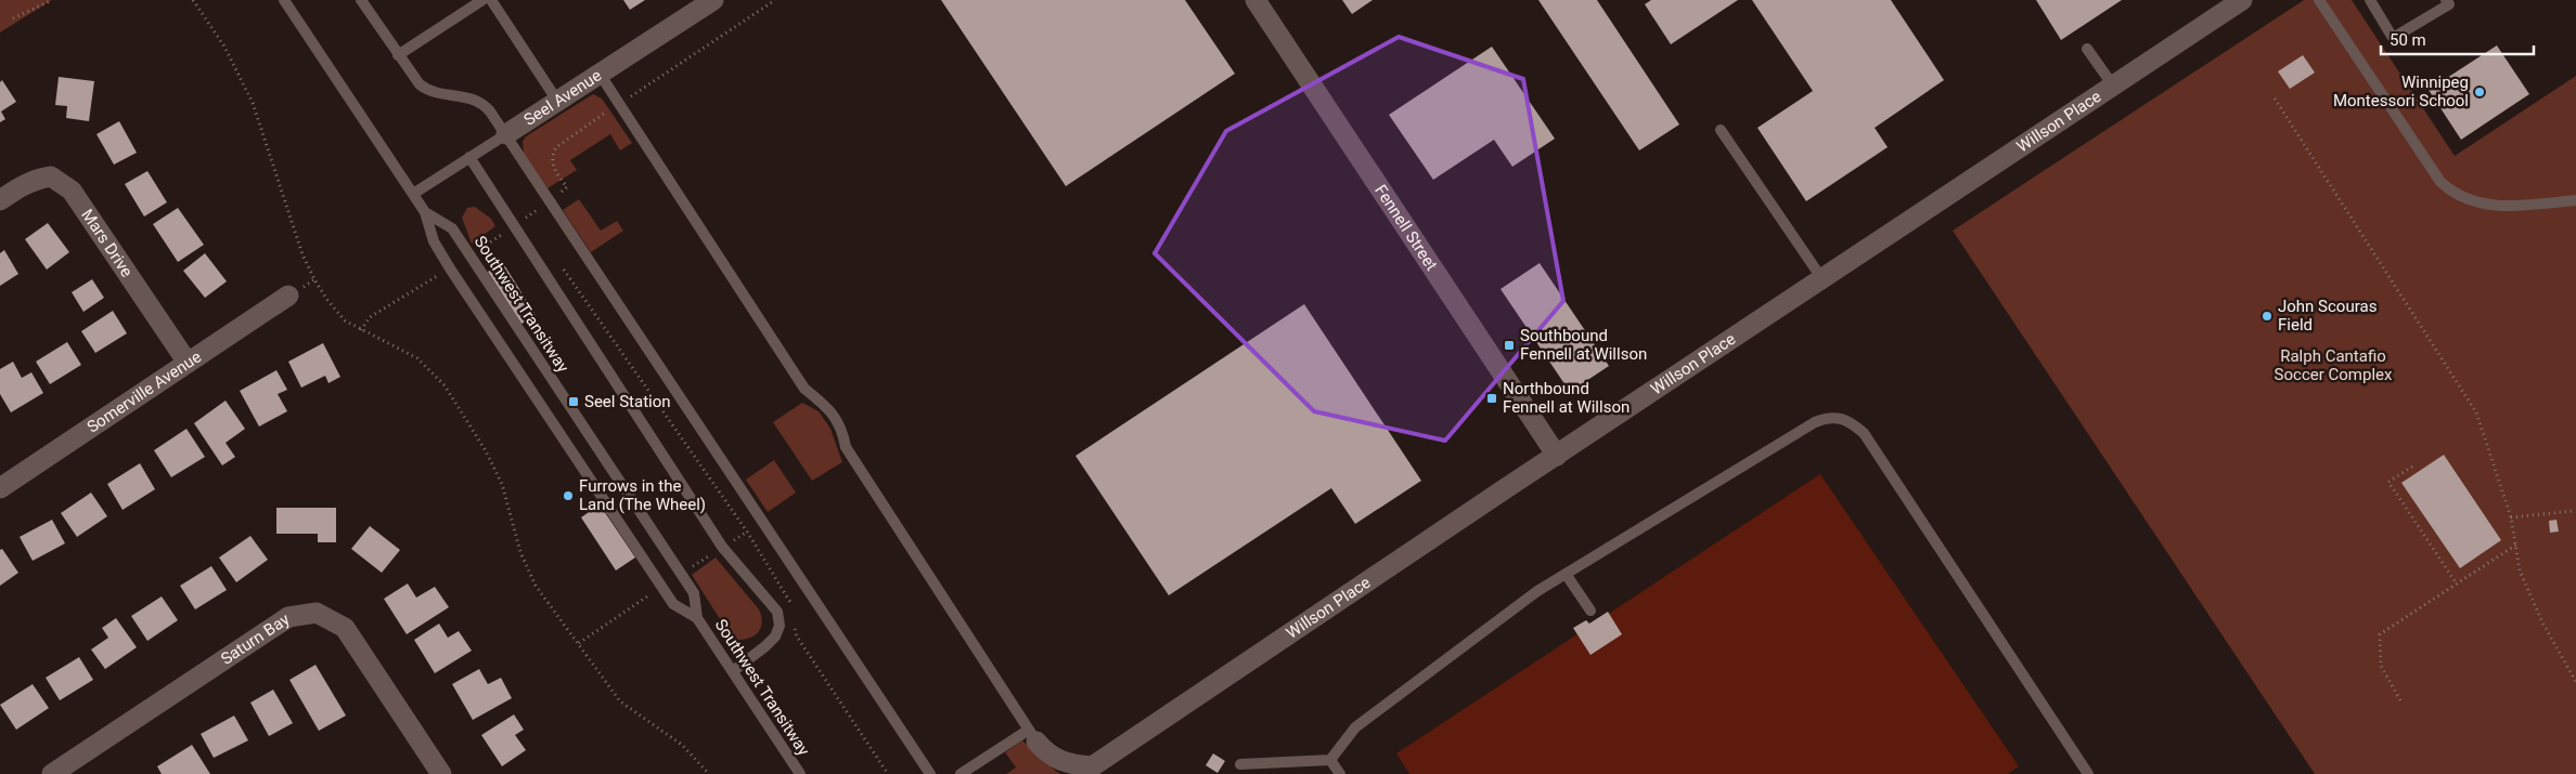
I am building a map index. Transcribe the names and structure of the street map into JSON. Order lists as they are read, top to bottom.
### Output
{
  "streets": {
    "street": [
      "Seel Avenue",
      "Willson Place",
      "Fennell Street",
      "Mars Drive",
      "Somerville Avenue",
      "Saturn Bay"
    ],
    "lane": ["Southwest Transitway"]
  },
  "crossings": [
    ["Seel Avenue", "Southwest Transitway"],
    ["Willson Place", "Fennell Street"],
    ["Mars Drive", "Somerville Avenue"]
  ],
  "parks": ["Ralph Cantafio Soccer Complex"],
  "places": {
    "other": ["Winnipeg Montessori School", "John Scouras Field", "Furrows in the Land (The Wheel)"],
    "transit": ["Southbound Fennell at Willson", "Northbound Fennell at Willson", "Seel Station"]
  },
  "scale_bar": "50 m"
}
